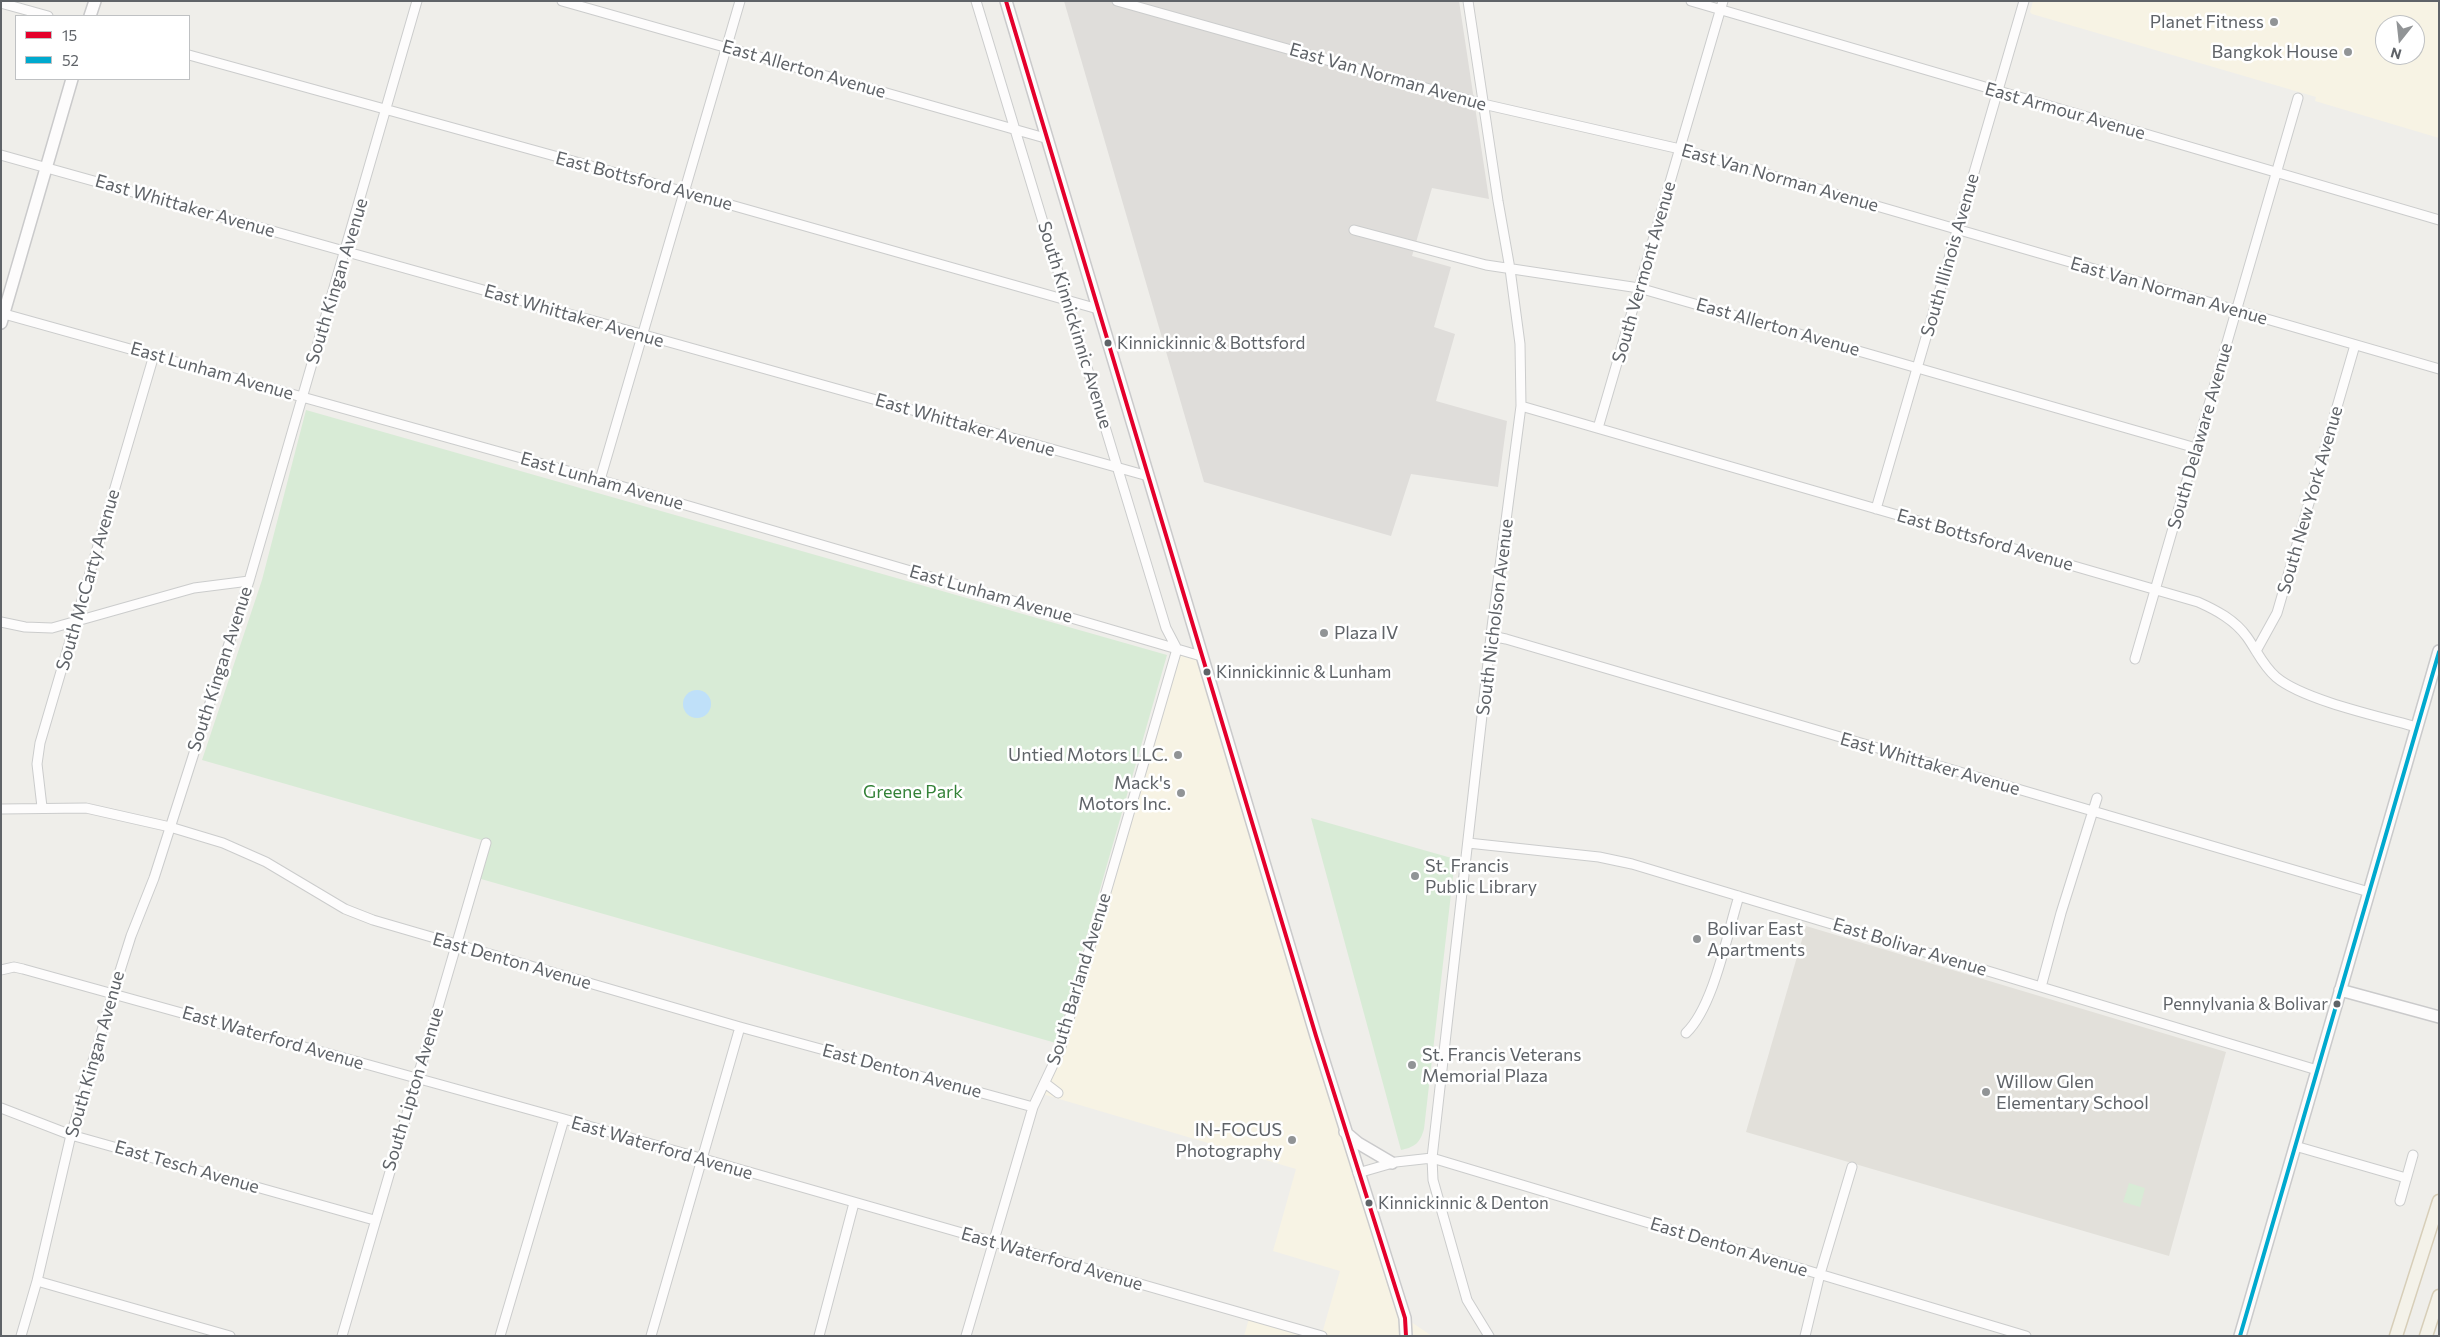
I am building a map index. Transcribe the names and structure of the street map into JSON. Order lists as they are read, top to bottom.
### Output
{
  "streets": {
    "street": [
      "East Allerton Avenue",
      "East Van Norman Avenue",
      "East Armour Avenue",
      "East Bottsford Avenue",
      "East Whittaker Avenue",
      "South Illinois Avenue",
      "South Vermont Avenue",
      "South Kingan Avenue",
      "South Kinnickinnic Avenue",
      "East Lunham Avenue",
      "South Delaware Avenue",
      "South New York Avenue",
      "South McCarty Avenue",
      "South Nicholson Avenue",
      "East Bolivar Avenue",
      "East Denton Avenue",
      "South Barland Avenue",
      "East Waterford Avenue",
      "South Lipton Avenue",
      "East Tesch Avenue"
    ]
  },
  "crossings": [
    ["East Allerton Avenue", "South Illinois Avenue"],
    ["East Allerton Avenue", "South Vermont Avenue"],
    ["East Allerton Avenue", "South Kinnickinnic Avenue"],
    ["East Allerton Avenue", "South Delaware Avenue"],
    ["East Allerton Avenue", "South Nicholson Avenue"],
    ["East Van Norman Avenue", "South Illinois Avenue"],
    ["East Van Norman Avenue", "South Vermont Avenue"],
    ["East Van Norman Avenue", "South Delaware Avenue"],
    ["East Van Norman Avenue", "South New York Avenue"],
    ["East Van Norman Avenue", "South Nicholson Avenue"],
    ["East Armour Avenue", "South Illinois Avenue"],
    ["East Armour Avenue", "South Vermont Avenue"],
    ["East Armour Avenue", "South Delaware Avenue"],
    ["East Bottsford Avenue", "South Illinois Avenue"],
    ["East Bottsford Avenue", "South Vermont Avenue"],
    ["East Bottsford Avenue", "South Kingan Avenue"],
    ["East Bottsford Avenue", "South Kinnickinnic Avenue"],
    ["East Bottsford Avenue", "South Delaware Avenue"],
    ["East Bottsford Avenue", "South New York Avenue"],
    ["East Bottsford Avenue", "South Nicholson Avenue"],
    ["East Whittaker Avenue", "South Kingan Avenue"],
    ["East Whittaker Avenue", "South Kinnickinnic Avenue"],
    ["East Whittaker Avenue", "South Nicholson Avenue"],
    ["South Kingan Avenue", "East Lunham Avenue"],
    ["South Kingan Avenue", "East Denton Avenue"],
    ["South Kingan Avenue", "East Waterford Avenue"],
    ["South Kingan Avenue", "East Tesch Avenue"],
    ["South Kinnickinnic Avenue", "East Lunham Avenue"],
    ["South Kinnickinnic Avenue", "South Barland Avenue"],
    ["East Lunham Avenue", "South McCarty Avenue"],
    ["East Lunham Avenue", "South Barland Avenue"],
    ["South McCarty Avenue", "East Denton Avenue"],
    ["South Nicholson Avenue", "East Bolivar Avenue"],
    ["South Nicholson Avenue", "East Denton Avenue"],
    ["East Denton Avenue", "South Barland Avenue"],
    ["East Denton Avenue", "South Lipton Avenue"],
    ["South Barland Avenue", "East Waterford Avenue"],
    ["East Waterford Avenue", "South Lipton Avenue"],
    ["South Lipton Avenue", "East Tesch Avenue"]
  ],
  "parks": ["Greene Park"],
  "places": [
    "Planet Fitness",
    "Bangkok House",
    "Kinnickinnic & Bottsford",
    "Plaza IV",
    "Kinnickinnic & Lunham",
    "Untied Motors LLC.",
    "Mack's Motors Inc.",
    "St. Francis Public Library",
    "Bolivar East Apartments",
    "Pennylvania & Bolivar",
    "St. Francis Veterans Memorial Plaza",
    "Willow Glen Elementary School",
    "IN-FOCUS Photography",
    "Kinnickinnic & Denton"
  ],
  "lines": ["transit line 15", "transit line 52"],
  "legend": ["15", "52"],
  "north": "bottom"
}
